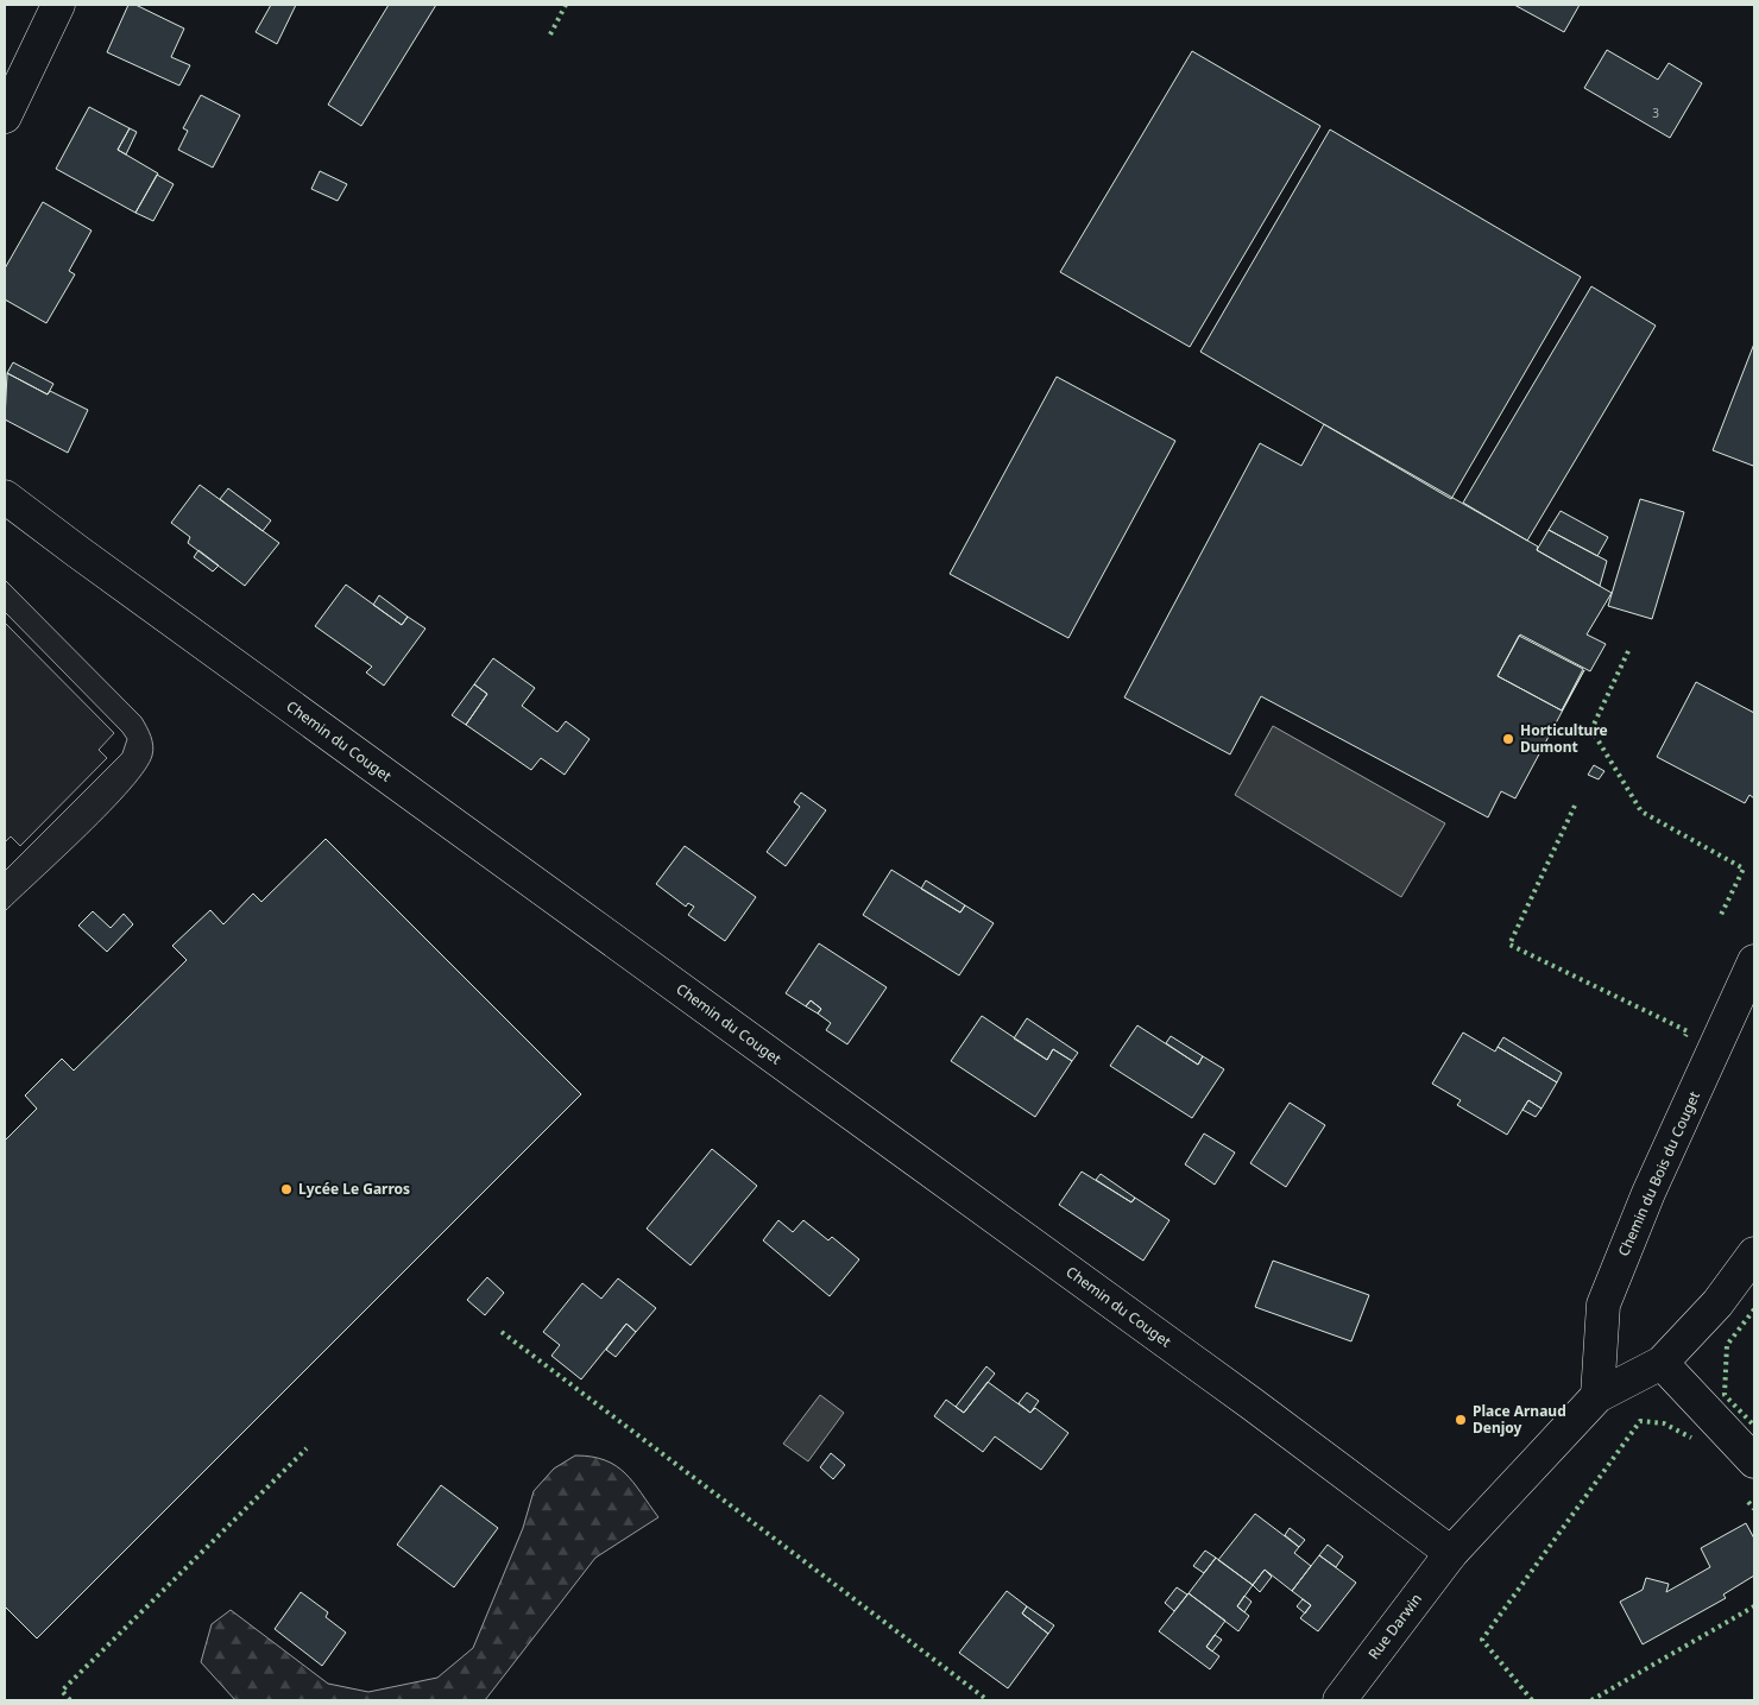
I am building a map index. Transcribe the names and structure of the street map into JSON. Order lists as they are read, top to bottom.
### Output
{
  "streets": {
    "street": ["Chemin du Couget", "Chemin du Bois du Couget", "Rue Darwin"]
  },
  "crossings": [
    ["Chemin du Couget", "Rue Darwin"]
  ],
  "places": ["Horticulture Dumont", "Lycée Le Garros", "Place Arnaud Denjoy"],
  "house_numbers": ["3"]
}
